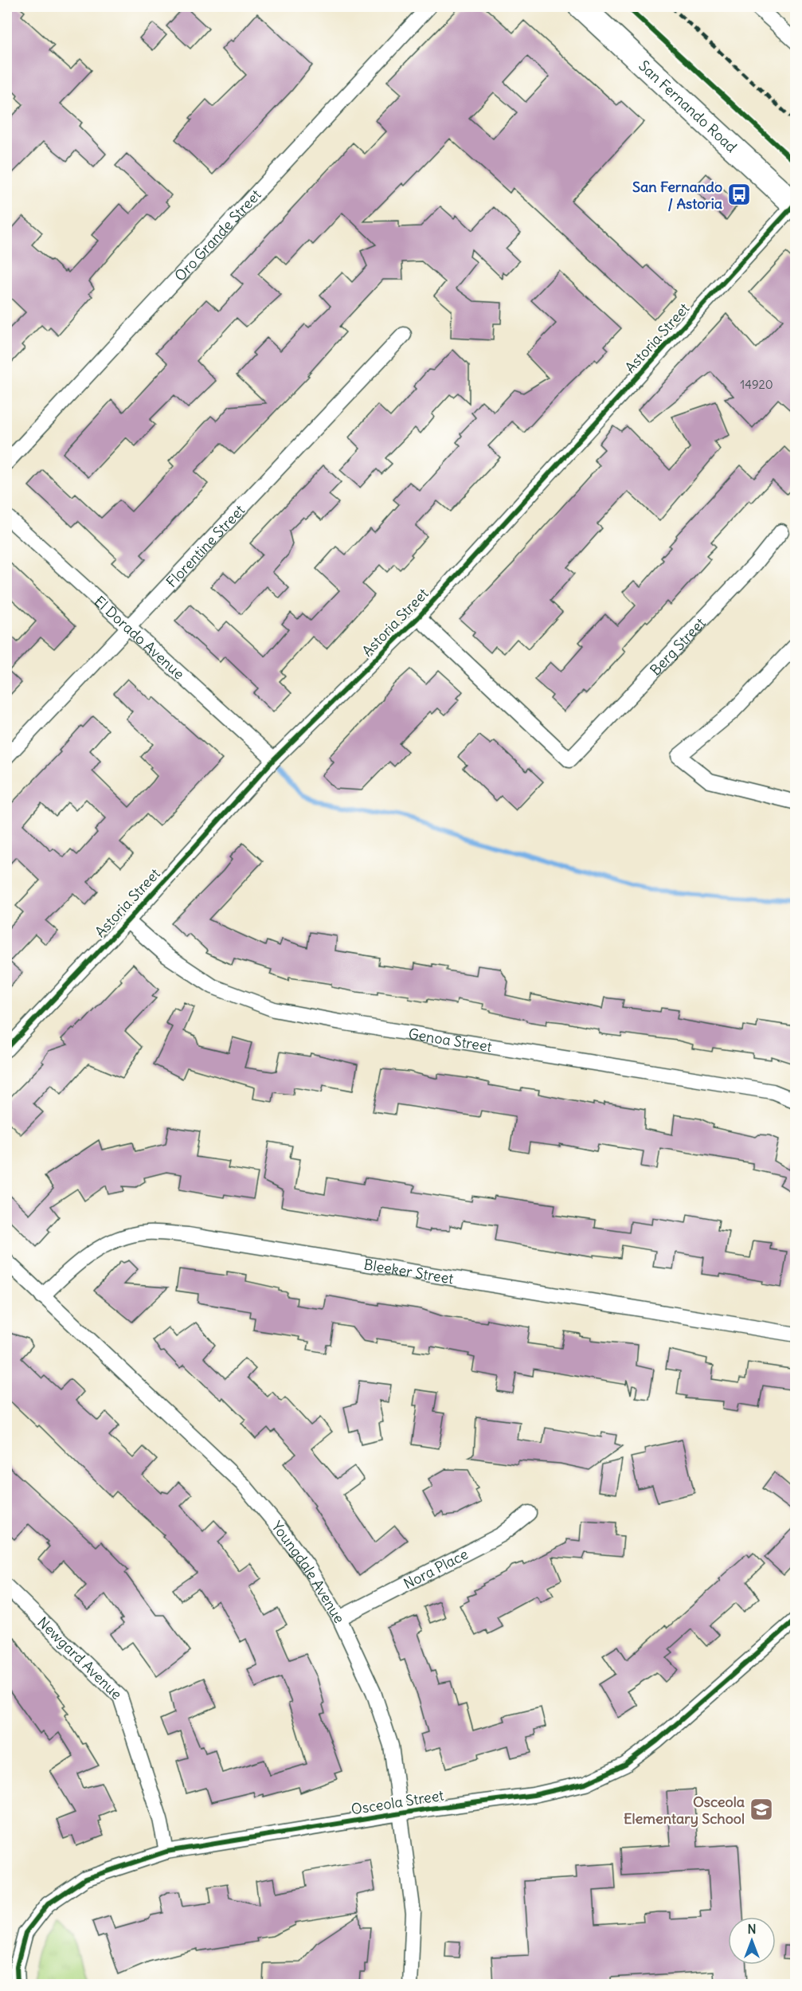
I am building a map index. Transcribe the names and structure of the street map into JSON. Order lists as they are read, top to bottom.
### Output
{
  "streets": {
    "main road": ["San Fernando Road"],
    "street": [
      "Oro Grande Street",
      "Astoria Street",
      "Florentine Street",
      "El Dorado Avenue",
      "Berg Street",
      "Genoa Street",
      "Bleeker Street",
      "Nora Place",
      "Youngdale Avenue",
      "Newgard Avenue",
      "Osceola Street"
    ]
  },
  "crossings": [
    ["San Fernando Road", "Astoria Street"],
    ["Astoria Street", "El Dorado Avenue"],
    ["Astoria Street", "Berg Street"],
    ["Astoria Street", "Genoa Street"],
    ["Florentine Street", "El Dorado Avenue"],
    ["Bleeker Street", "Youngdale Avenue"],
    ["Nora Place", "Youngdale Avenue"],
    ["Youngdale Avenue", "Osceola Street"],
    ["Newgard Avenue", "Osceola Street"]
  ],
  "places": {
    "bus stop": ["San Fernando / Astoria"],
    "school or university": ["Osceola Elementary School"]
  },
  "house_numbers": ["14920"],
  "north": "top"
}
